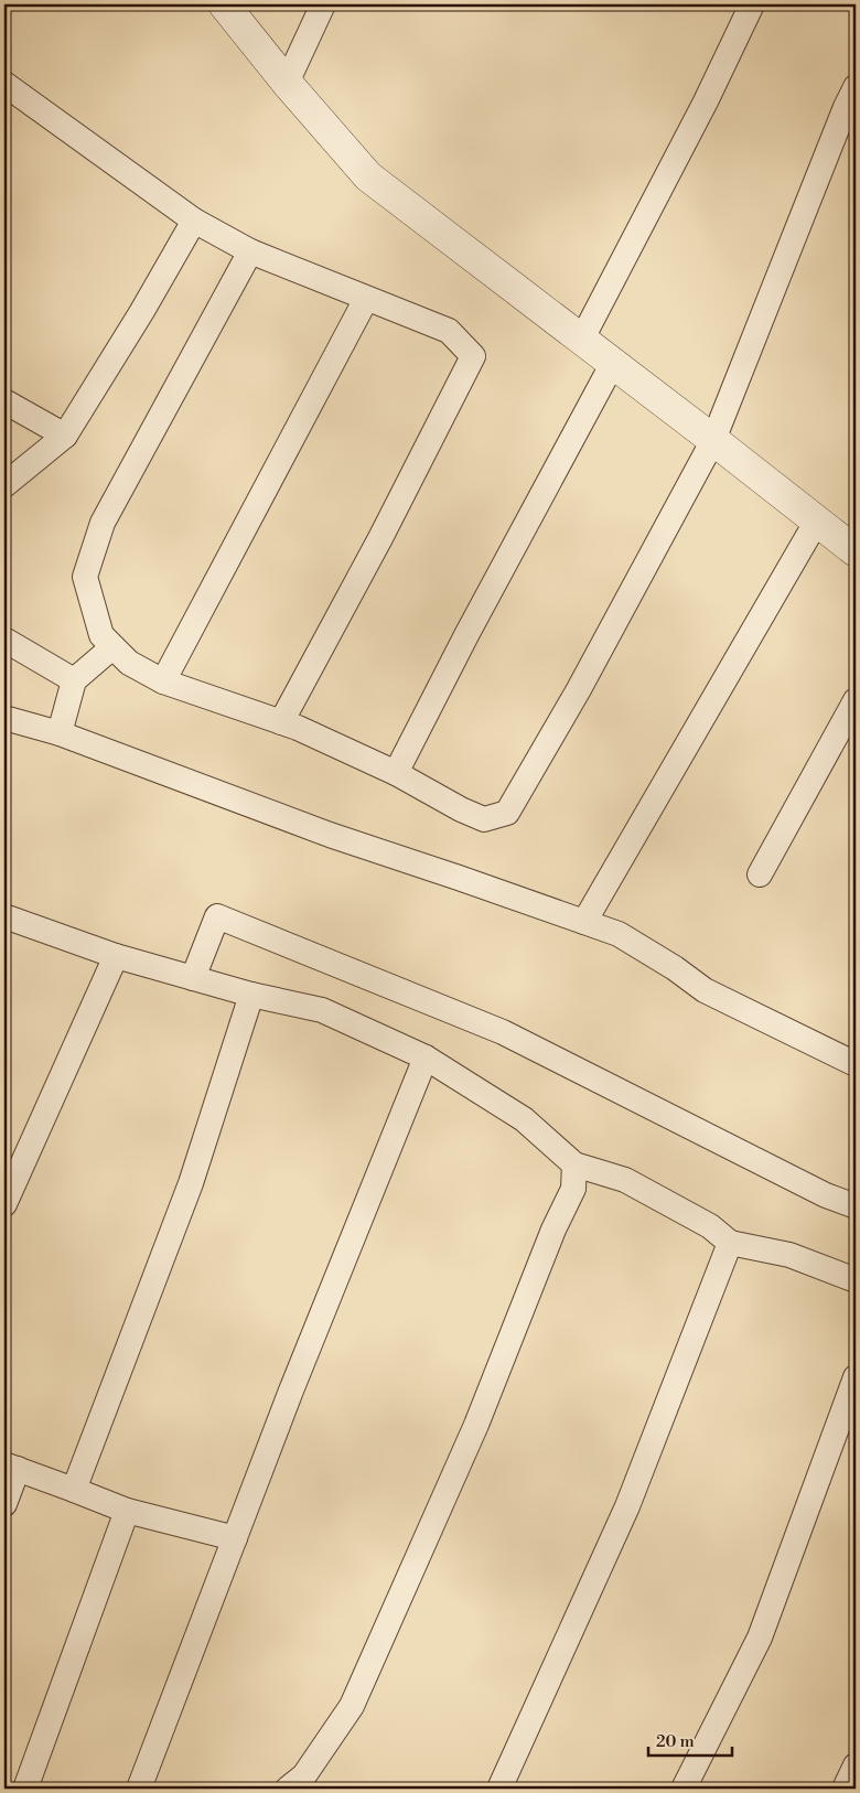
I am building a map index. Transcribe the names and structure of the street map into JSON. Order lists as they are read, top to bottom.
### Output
{
  "scale_bar": "20 m"
}
